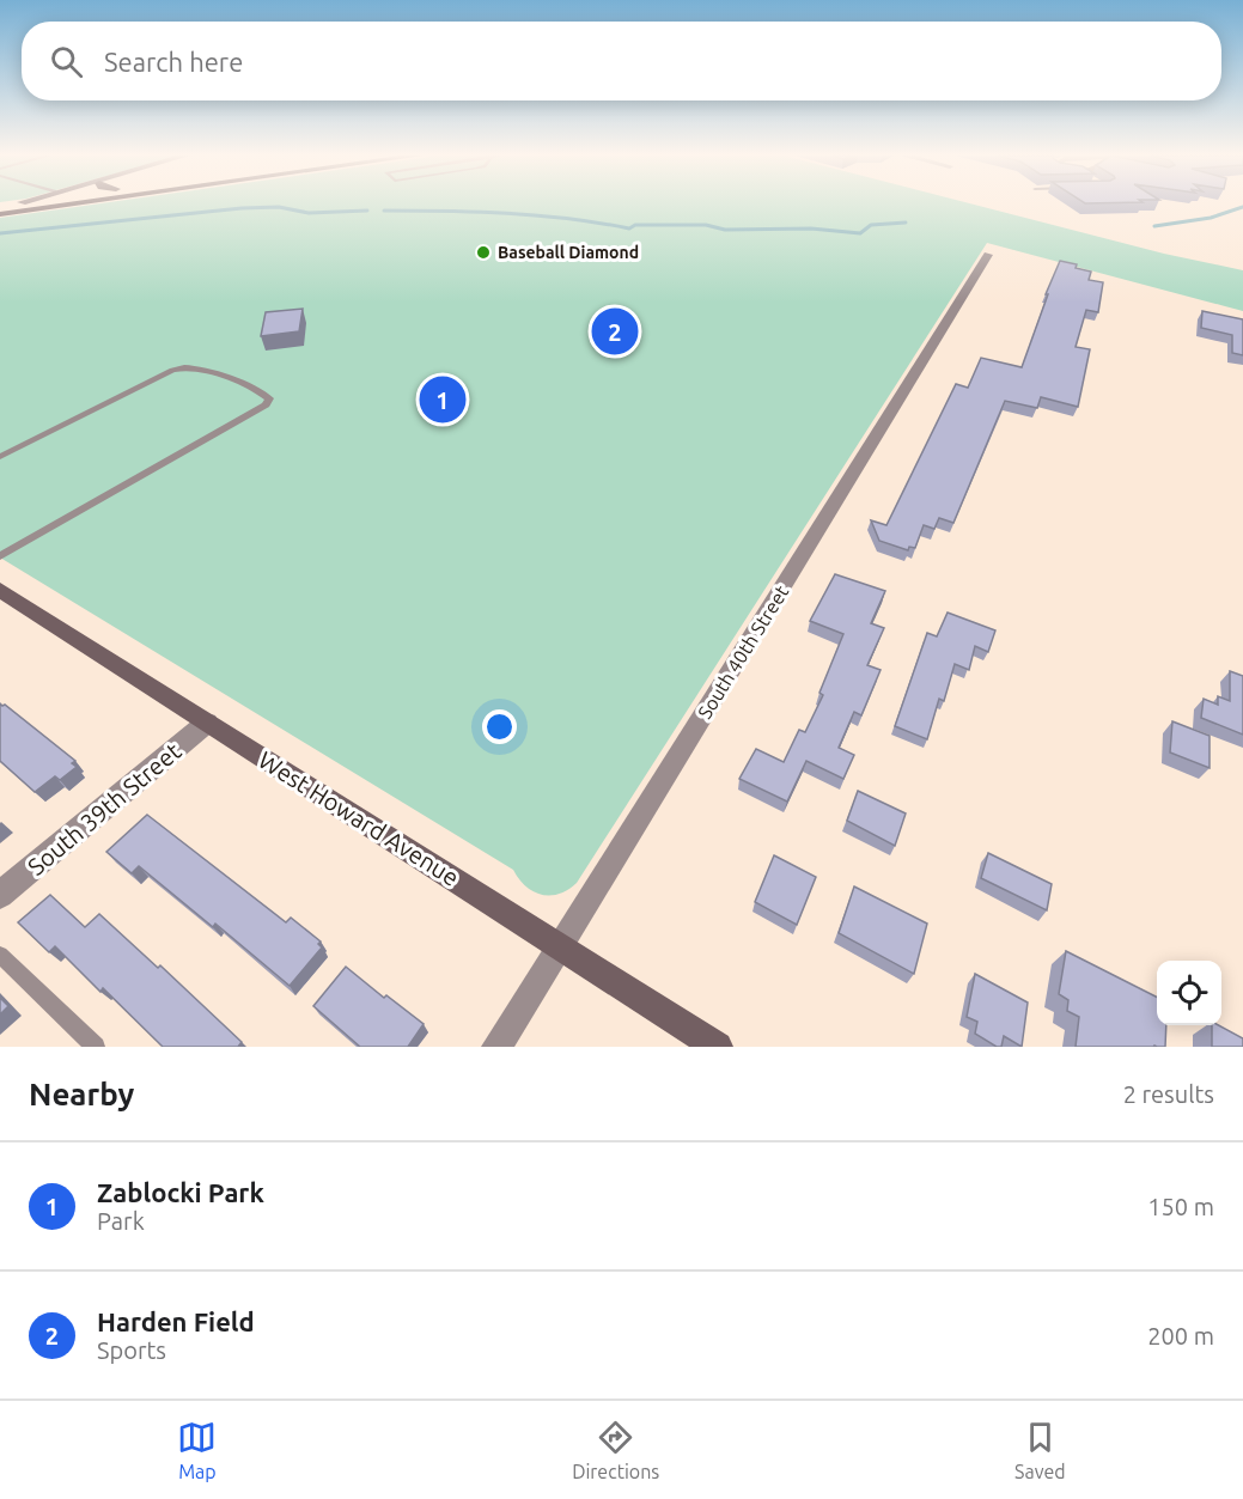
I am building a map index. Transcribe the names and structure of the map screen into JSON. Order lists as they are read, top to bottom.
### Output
{
  "streets": {
    "street": ["South 40th Street", "South 39th Street", "West Howard Avenue"]
  },
  "crossings": [
    ["South 40th Street", "West Howard Avenue"],
    ["South 39th Street", "West Howard Avenue"]
  ],
  "places": ["Baseball Diamond"],
  "page": {
    "search": "Search here",
    "pins": ["2", "1"],
    "heading": ["Nearby", "2 results"],
    "list": [
      {
        "mark": "1",
        "name": "Zablocki Park",
        "note": "Park",
        "value": "150 m"
      },
      {
        "mark": "2",
        "name": "Harden Field",
        "note": "Sports",
        "value": "200 m"
      }
    ],
    "nav": ["Map", "Directions", "Saved"]
  }
}
